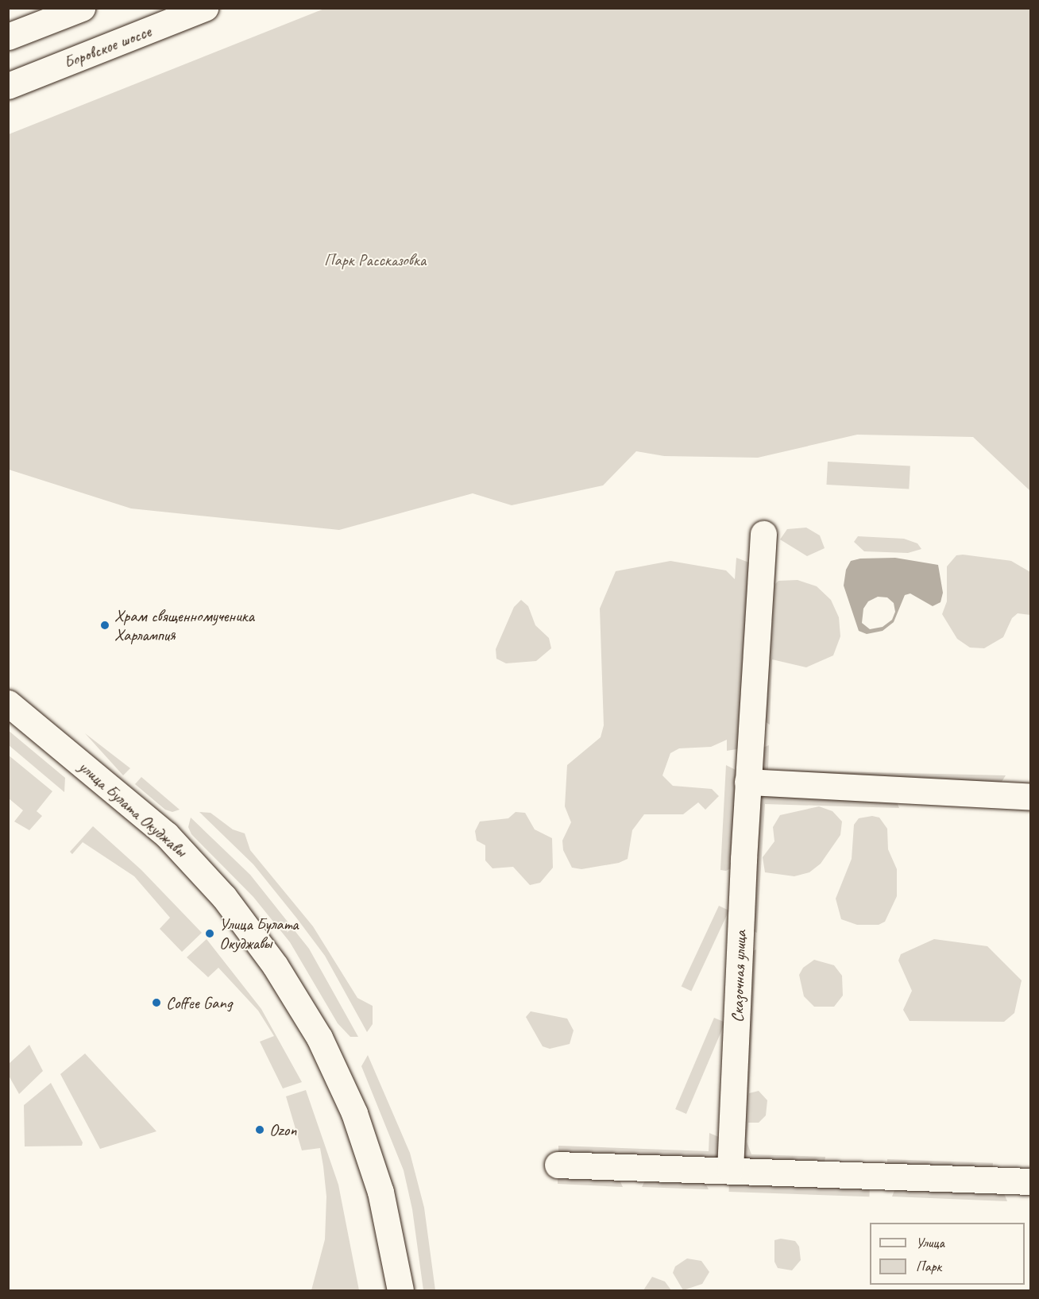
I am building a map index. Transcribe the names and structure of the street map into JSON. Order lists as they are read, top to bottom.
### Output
{
  "streets": {
    "street": ["Боровское шоссе", "улица Булата Окуджавы", "Сказочная улица"]
  },
  "parks": ["Парк Рассказовка"],
  "places": [
    "Храм священномученика Харлампия",
    "Улица Булата Окуджавы",
    "Coffee Gang",
    "Ozon"
  ],
  "legend": ["Улица", "Парк"]
}
